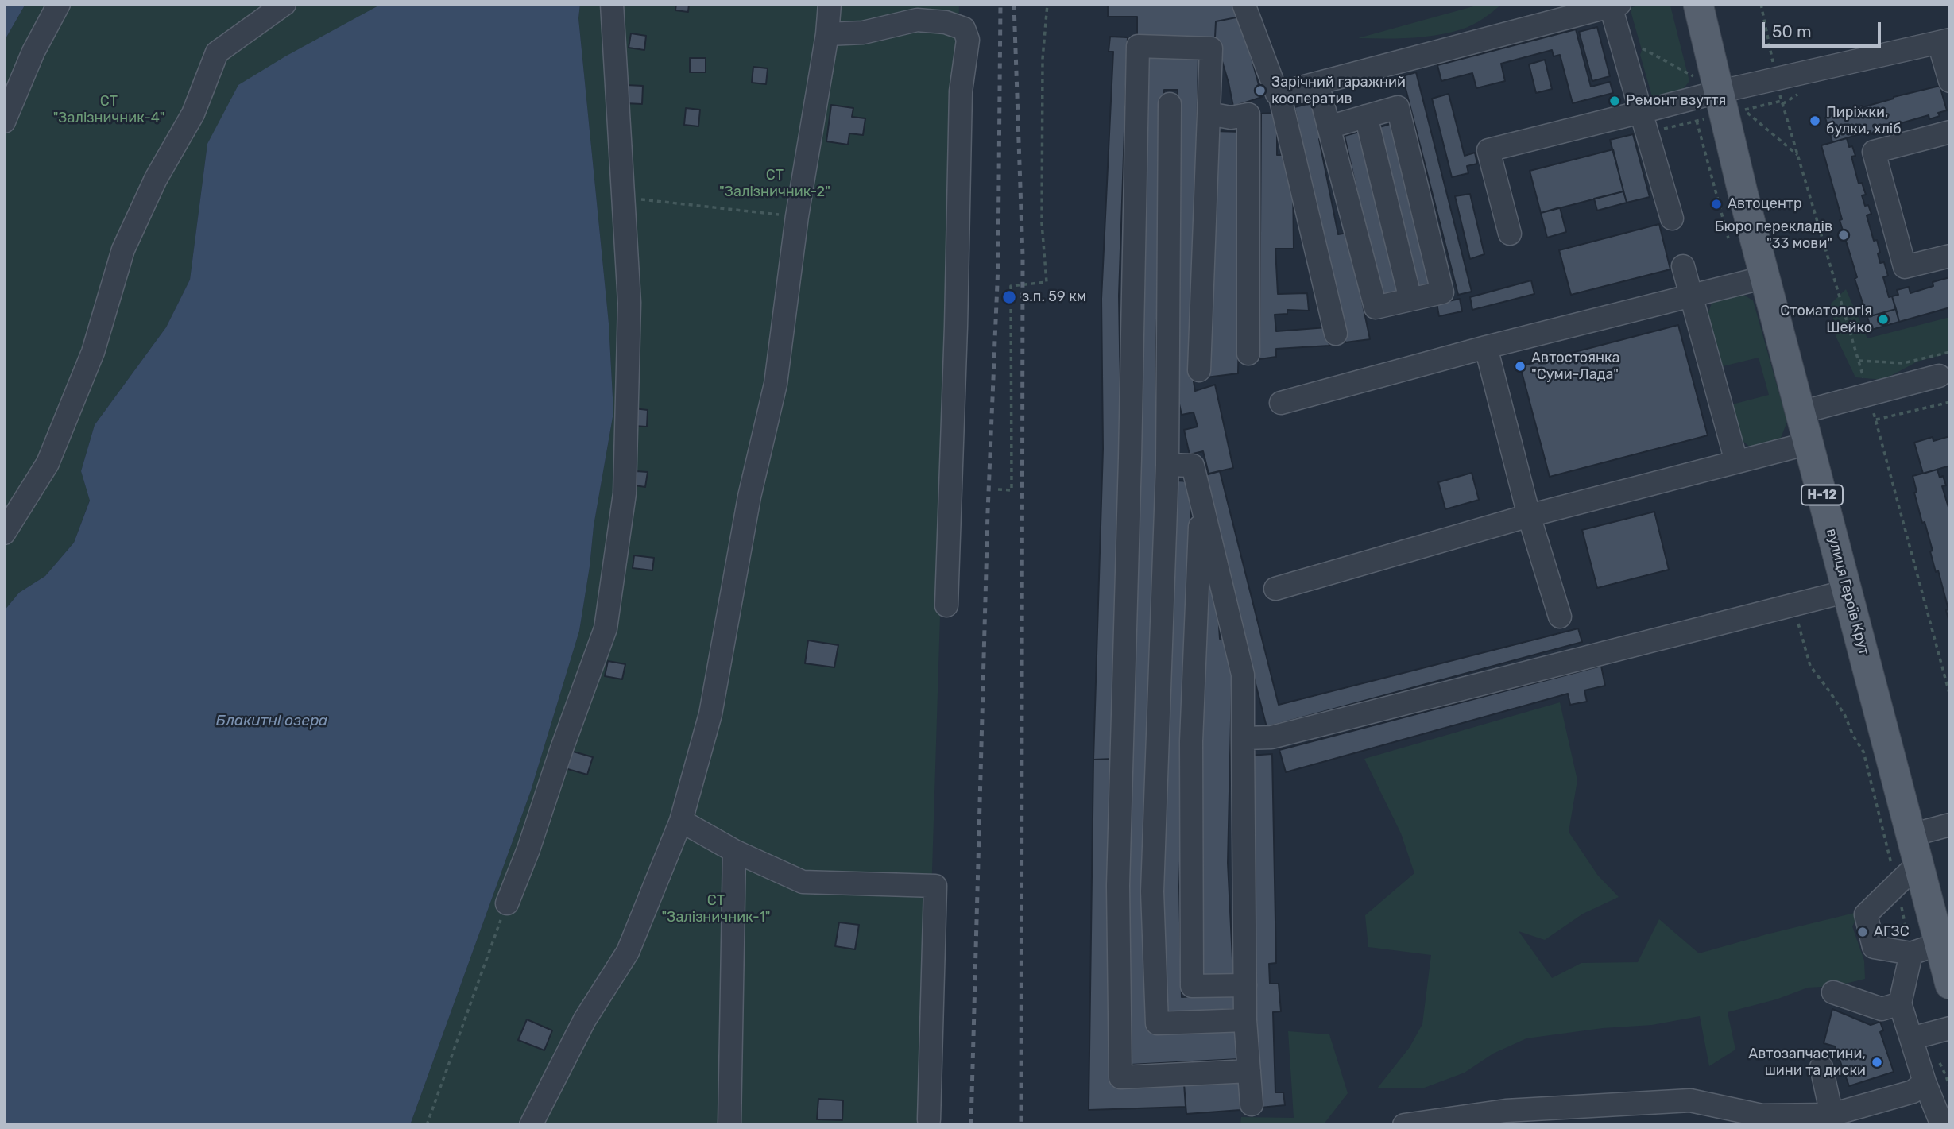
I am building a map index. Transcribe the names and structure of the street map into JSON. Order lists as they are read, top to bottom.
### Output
{
  "streets": {
    "main road": ["Н-12", "вулиця Героїв Крут"]
  },
  "water": ["Блакитні озера"],
  "parks": ["СТ \"Залізничник-4\"", "СТ \"Залізничник-2\"", "СТ \"Залізничник-1\""],
  "places": [
    "Зарічний гаражний кооператив",
    "Ремонт взуття",
    "Пиріжки, булки, хліб",
    "Автоцентр",
    "Бюро перекладів \"33 мови\"",
    "з.п. 59 км",
    "Стоматологія Шейко",
    "Автостоянка \"Суми-Лада\"",
    "АГЗС",
    "Автозапчастини, шини та диски"
  ],
  "scale_bar": "50 m"
}
